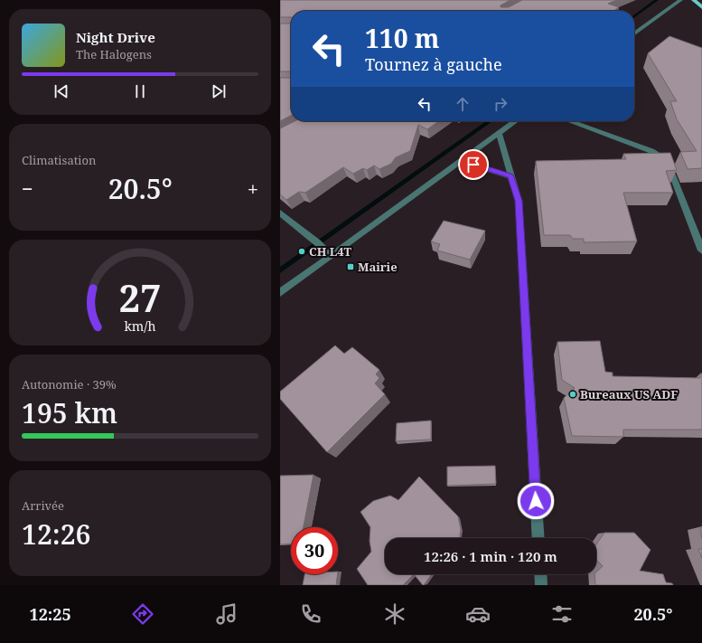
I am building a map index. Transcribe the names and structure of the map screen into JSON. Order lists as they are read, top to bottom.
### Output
{
  "places": {
    "other": ["CH L4T", "Bureaux US ADF"],
    "transit": ["Mairie"]
  },
  "page": {
    "turn": ["110 m", "Tournez à gauche"],
    "song": ["Night Drive", "The Halogens"],
    "tile": [
      "Climatisation",
      ["Autonomie · 39%", "195 km"],
      ["Arrivée", "12:26"]
    ],
    "heat": ["−", "20.5°", "+"],
    "limit": "30",
    "trip": "12:26 · 1 min · 120 m",
    "tabs": ["12:25", "20.5°"],
    "gauge": ["27", "km/h"]
  }
}
